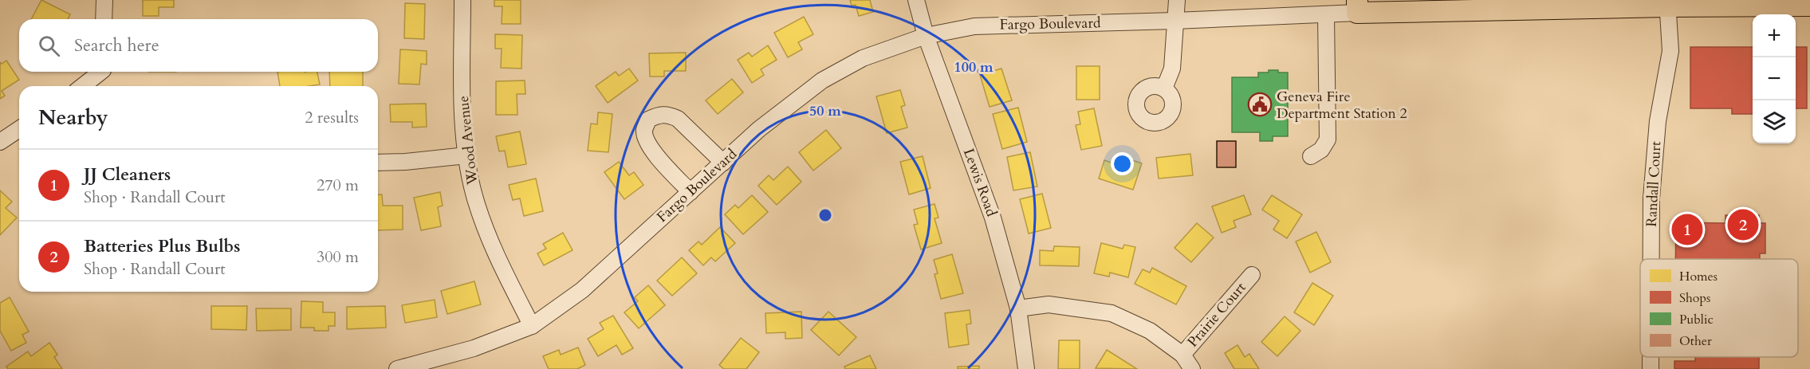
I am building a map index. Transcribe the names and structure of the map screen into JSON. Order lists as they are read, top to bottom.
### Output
{
  "streets": {
    "main road": ["Fargo Boulevard"],
    "street": [
      "Wood Avenue",
      "Lewis Road",
      "Randall Court",
      "Prairie Court"
    ]
  },
  "crossings": [
    ["Fargo Boulevard", "Wood Avenue"],
    ["Fargo Boulevard", "Lewis Road"],
    ["Fargo Boulevard", "Randall Court"]
  ],
  "places": {
    "public building": ["Geneva Fire Department Station 2"]
  },
  "legend": [
    "Homes",
    "Shops",
    "Public",
    "Other"
  ],
  "page": {
    "map_buttons": ["+", "−"],
    "search": "Search here",
    "heading": ["Nearby", "2 results"],
    "list": [
      {
        "mark": "1",
        "name": "JJ Cleaners",
        "note": "Shop · Randall Court",
        "value": "270 m"
      },
      {
        "mark": "2",
        "name": "Batteries Plus Bulbs",
        "note": "Shop · Randall Court",
        "value": "300 m"
      }
    ],
    "pins": ["2", "1"]
  },
  "rings": ["100 m", "50 m"]
}
